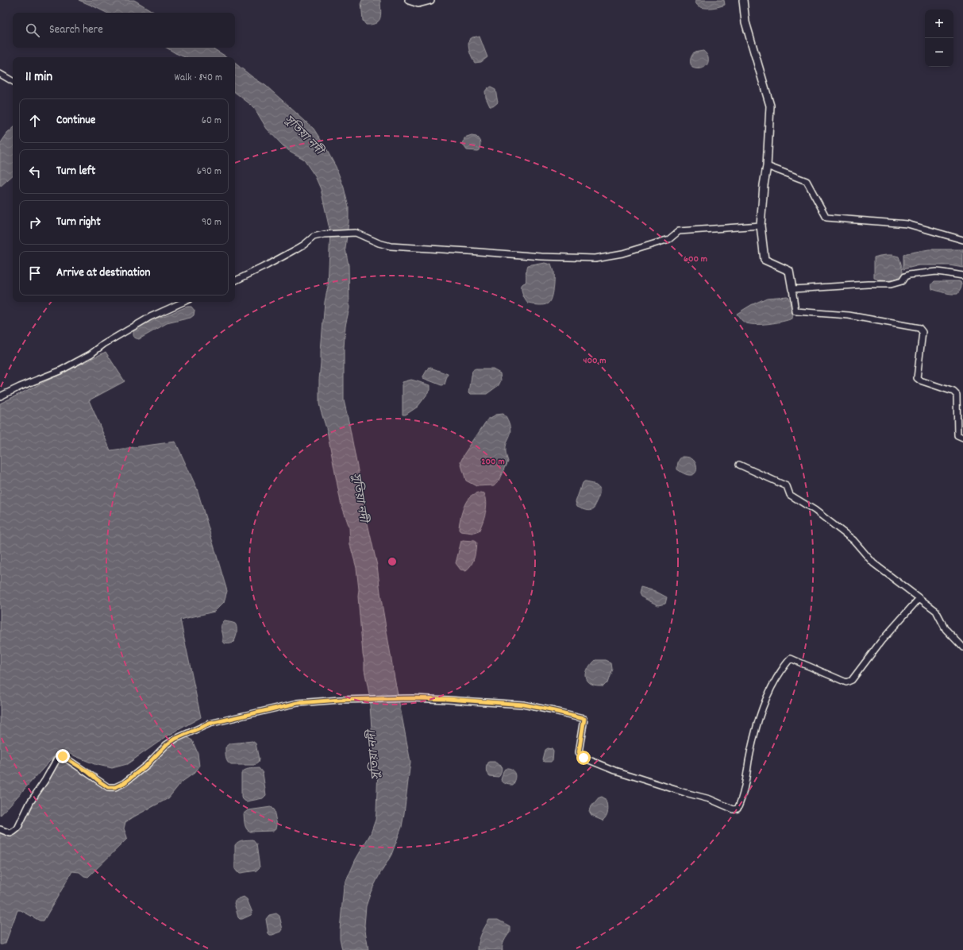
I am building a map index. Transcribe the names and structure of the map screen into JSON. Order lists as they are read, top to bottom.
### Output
{
  "water": ["সুতিয়া নদী"],
  "page": {
    "map_buttons": ["+", "−"],
    "search": "Search here",
    "heading": ["11 min", "Walk · 840 m"],
    "list": [
      ["Continue", "60 m"],
      ["Turn left", "690 m"],
      ["Turn right", "90 m"],
      "Arrive at destination"
    ]
  },
  "rings": ["600 m", "400 m", "200 m"]
}
